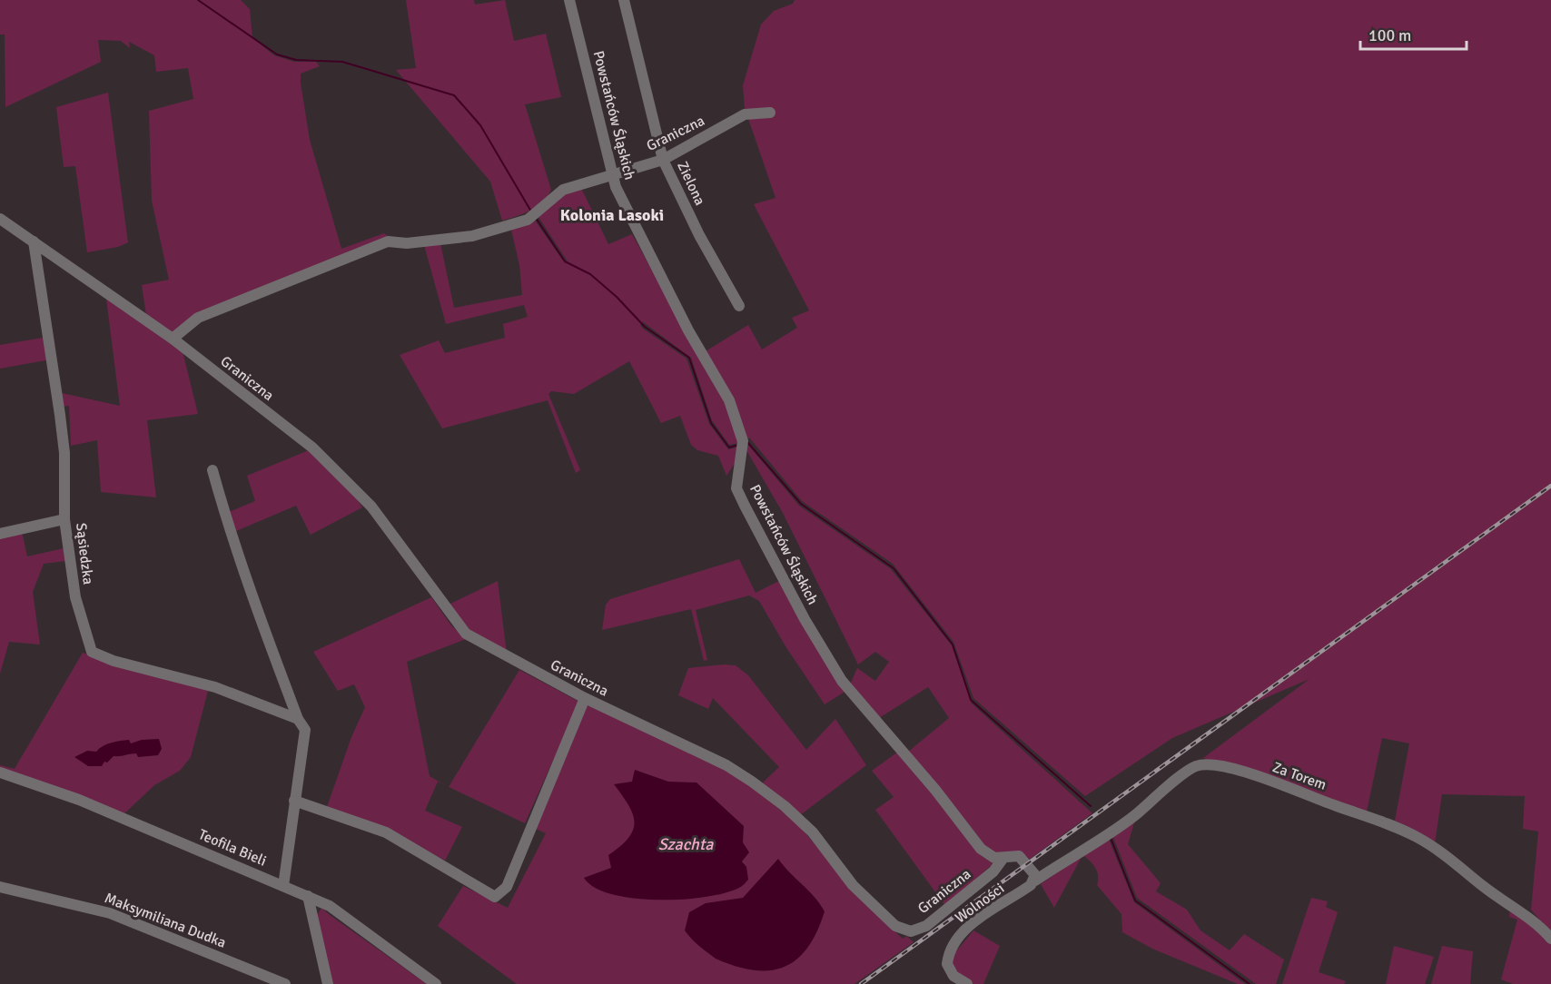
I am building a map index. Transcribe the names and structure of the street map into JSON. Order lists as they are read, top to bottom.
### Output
{
  "streets": {
    "street": [
      "Powstańców Śląskich",
      "Graniczna",
      "Zielona",
      "Sąsiedzka",
      "Za Torem",
      "Teofila Bieli",
      "Wolności",
      "Maksymiliana Dudka"
    ]
  },
  "crossings": [
    ["Powstańców Śląskich", "Graniczna"],
    ["Powstańców Śląskich", "Za Torem"],
    ["Powstańców Śląskich", "Wolności"],
    ["Graniczna", "Zielona"],
    ["Graniczna", "Sąsiedzka"],
    ["Za Torem", "Wolności"]
  ],
  "districts": ["Kolonia Lasoki"],
  "water": ["Szachta"],
  "scale_bar": "100 m"
}
